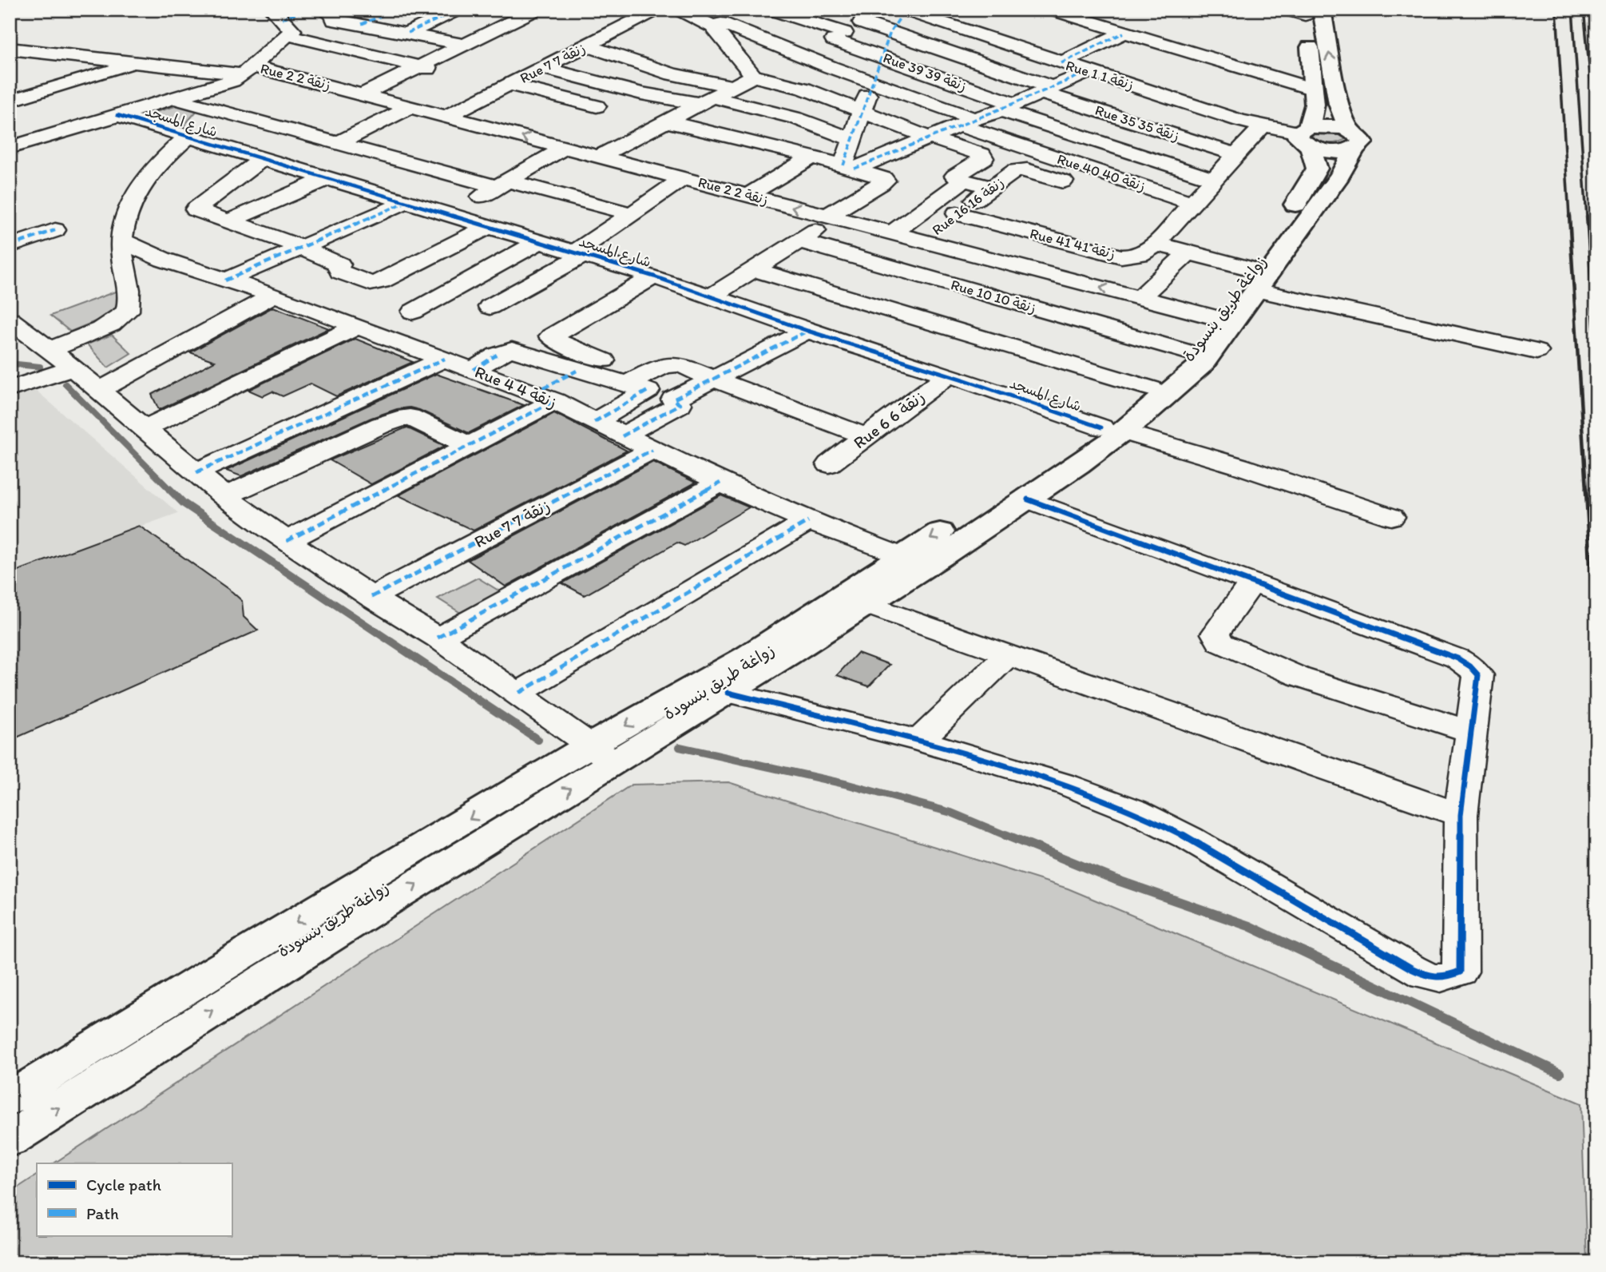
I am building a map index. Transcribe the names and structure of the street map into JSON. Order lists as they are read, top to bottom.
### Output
{
  "streets": {
    "main road": ["زواغة طريق بنسودة"],
    "street": [
      "Rue 7 زنقة 7",
      "Rue 39 زنقة 39",
      "Rue 1 زنقة 1",
      "Rue 2 زنقة 2",
      "شارع المسجد",
      "Rue 35 زنقة 35",
      "Rue 40 زنقة 40",
      "Rue 16 زنقة 16",
      "Rue 41 زنقة 41",
      "Rue 10 زنقة 10",
      "Rue 4 زنقة 4",
      "Rue 6 زنقة 6"
    ]
  },
  "crossings": [
    ["Rue 7 زنقة 7", "Rue 2 زنقة 2"],
    ["Rue 7 زنقة 7", "Rue 4 زنقة 4"],
    ["Rue 1 زنقة 1", "زواغة طريق بنسودة"],
    ["Rue 2 زنقة 2", "Rue 16 زنقة 16"],
    ["Rue 2 زنقة 2", "زواغة طريق بنسودة"],
    ["شارع المسجد", "زواغة طريق بنسودة"],
    ["شارع المسجد", "Rue 6 زنقة 6"],
    ["Rue 16 زنقة 16", "Rue 41 زنقة 41"],
    ["Rue 10 زنقة 10", "زواغة طريق بنسودة"],
    ["زواغة طريق بنسودة", "Rue 4 زنقة 4"]
  ],
  "legend": ["Cycle path", "Path"]
}
